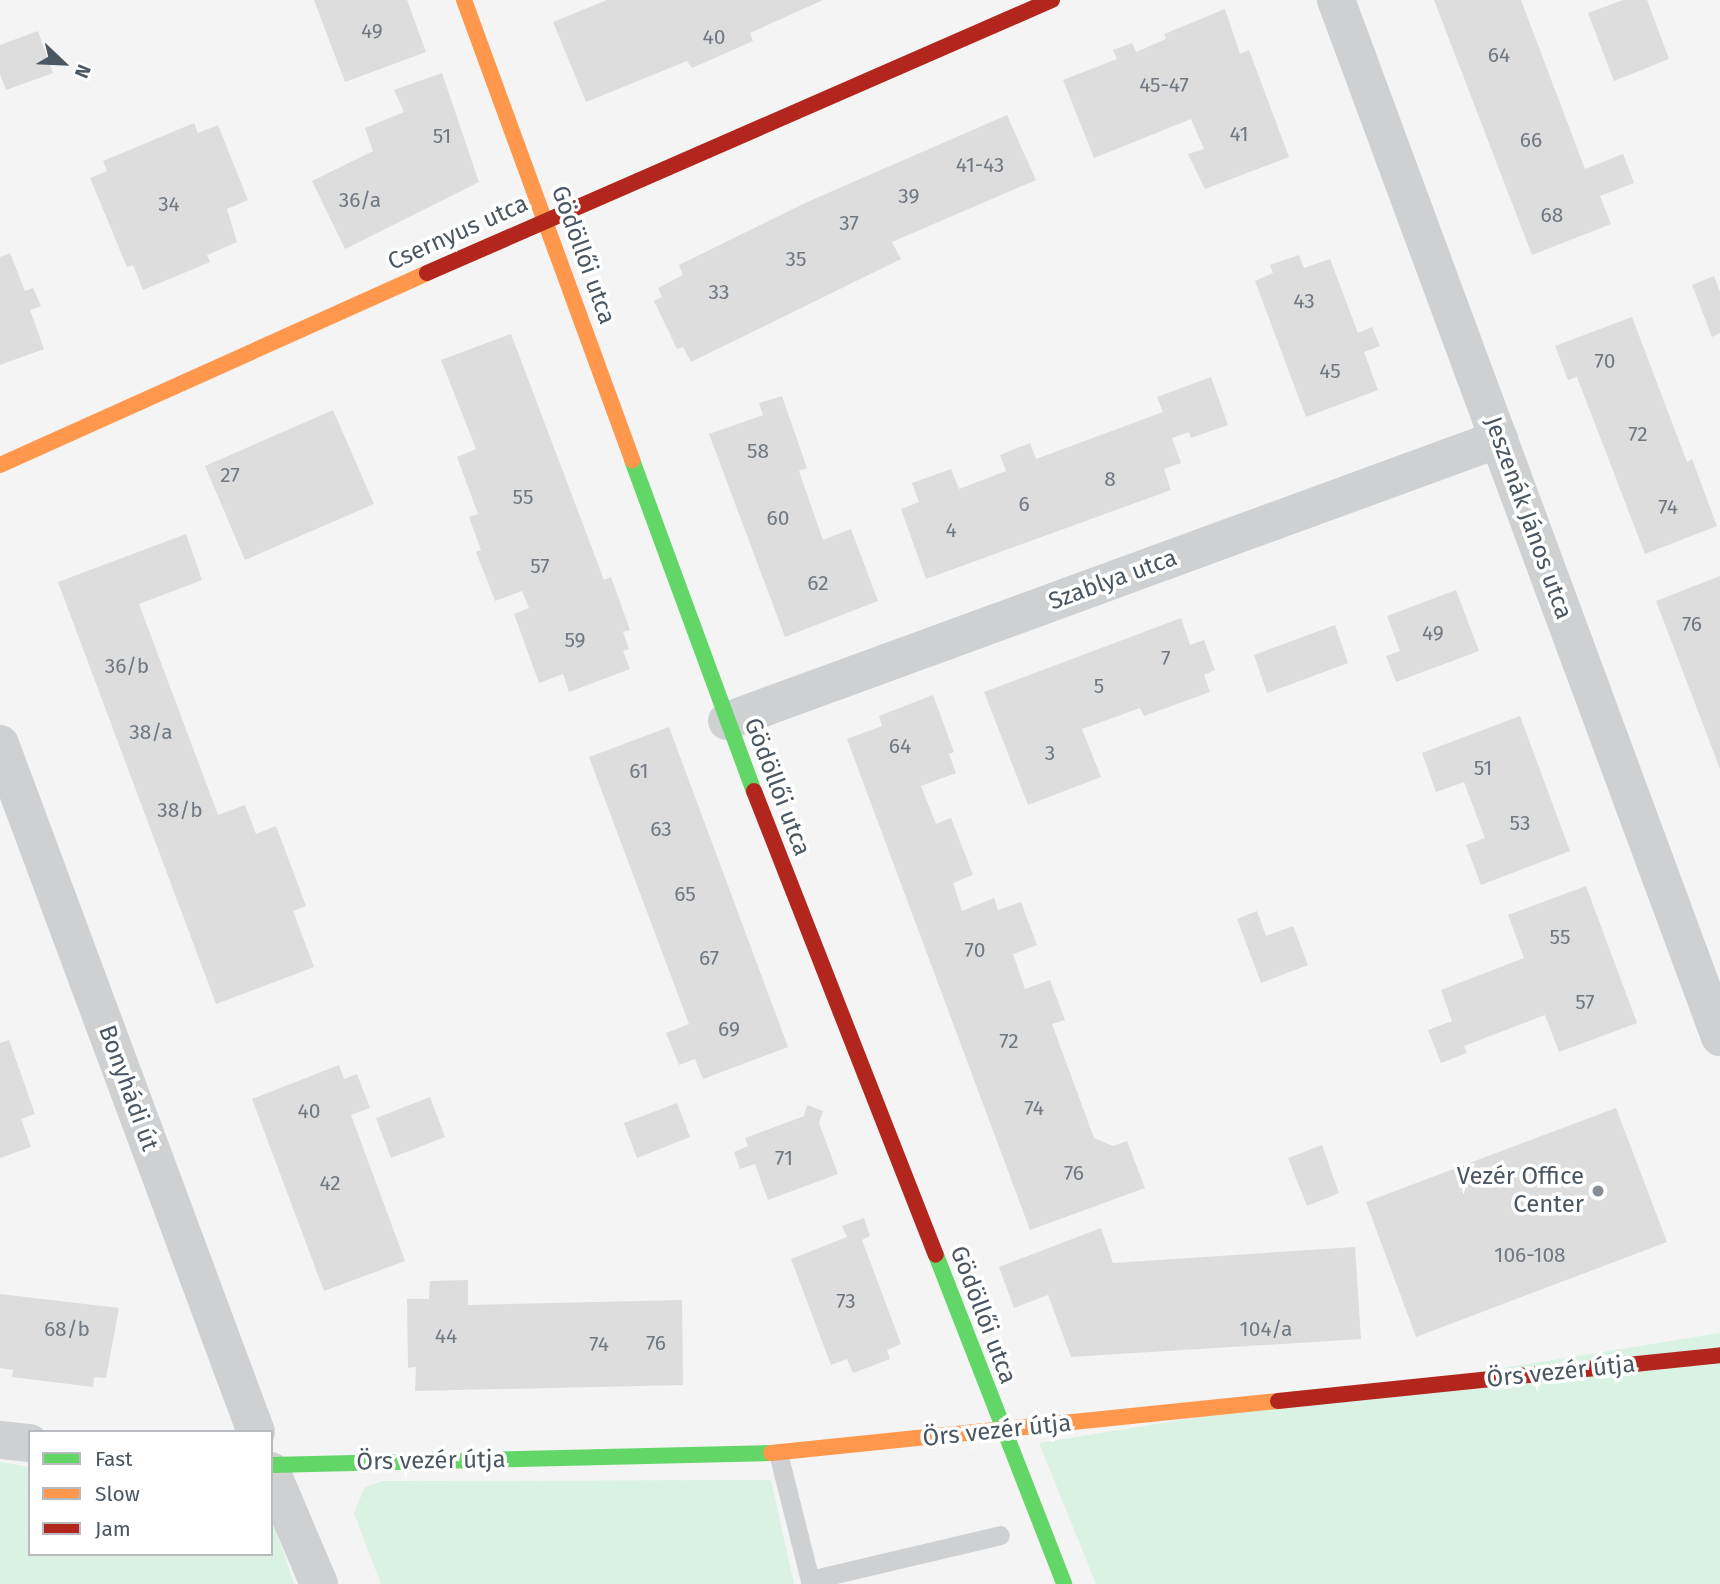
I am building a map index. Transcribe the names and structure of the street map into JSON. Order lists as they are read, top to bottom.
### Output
{
  "streets": {
    "street": [
      "Csernyus utca",
      "Gödöllői utca",
      "Jeszenák János utca",
      "Szablya utca",
      "Bonyhádi út",
      "Örs vezér útja"
    ]
  },
  "crossings": [
    ["Csernyus utca", "Gödöllői utca"],
    ["Gödöllői utca", "Szablya utca"],
    ["Gödöllői utca", "Örs vezér útja"],
    ["Jeszenák János utca", "Szablya utca"]
  ],
  "places": ["Vezér Office Center"],
  "house_numbers": [
    "49",
    "40",
    "64",
    "45-47",
    "41",
    "51",
    "66",
    "41-43",
    "39",
    "36/a",
    "34",
    "68",
    "37",
    "35",
    "33",
    "43",
    "70",
    "45",
    "72",
    "58",
    "27",
    "8",
    "55",
    "6",
    "74",
    "60",
    "4",
    "57",
    "62",
    "76",
    "49",
    "59",
    "7",
    "36/b",
    "5",
    "38/a",
    "64",
    "3",
    "51",
    "61",
    "38/b",
    "53",
    "63",
    "65",
    "55",
    "70",
    "67",
    "57",
    "69",
    "72",
    "74",
    "40",
    "71",
    "76",
    "42",
    "106-108",
    "73",
    "68/b",
    "104/a",
    "44",
    "76",
    "74"
  ],
  "legend": ["Fast", "Slow", "Jam"],
  "north": "bottom right"
}
